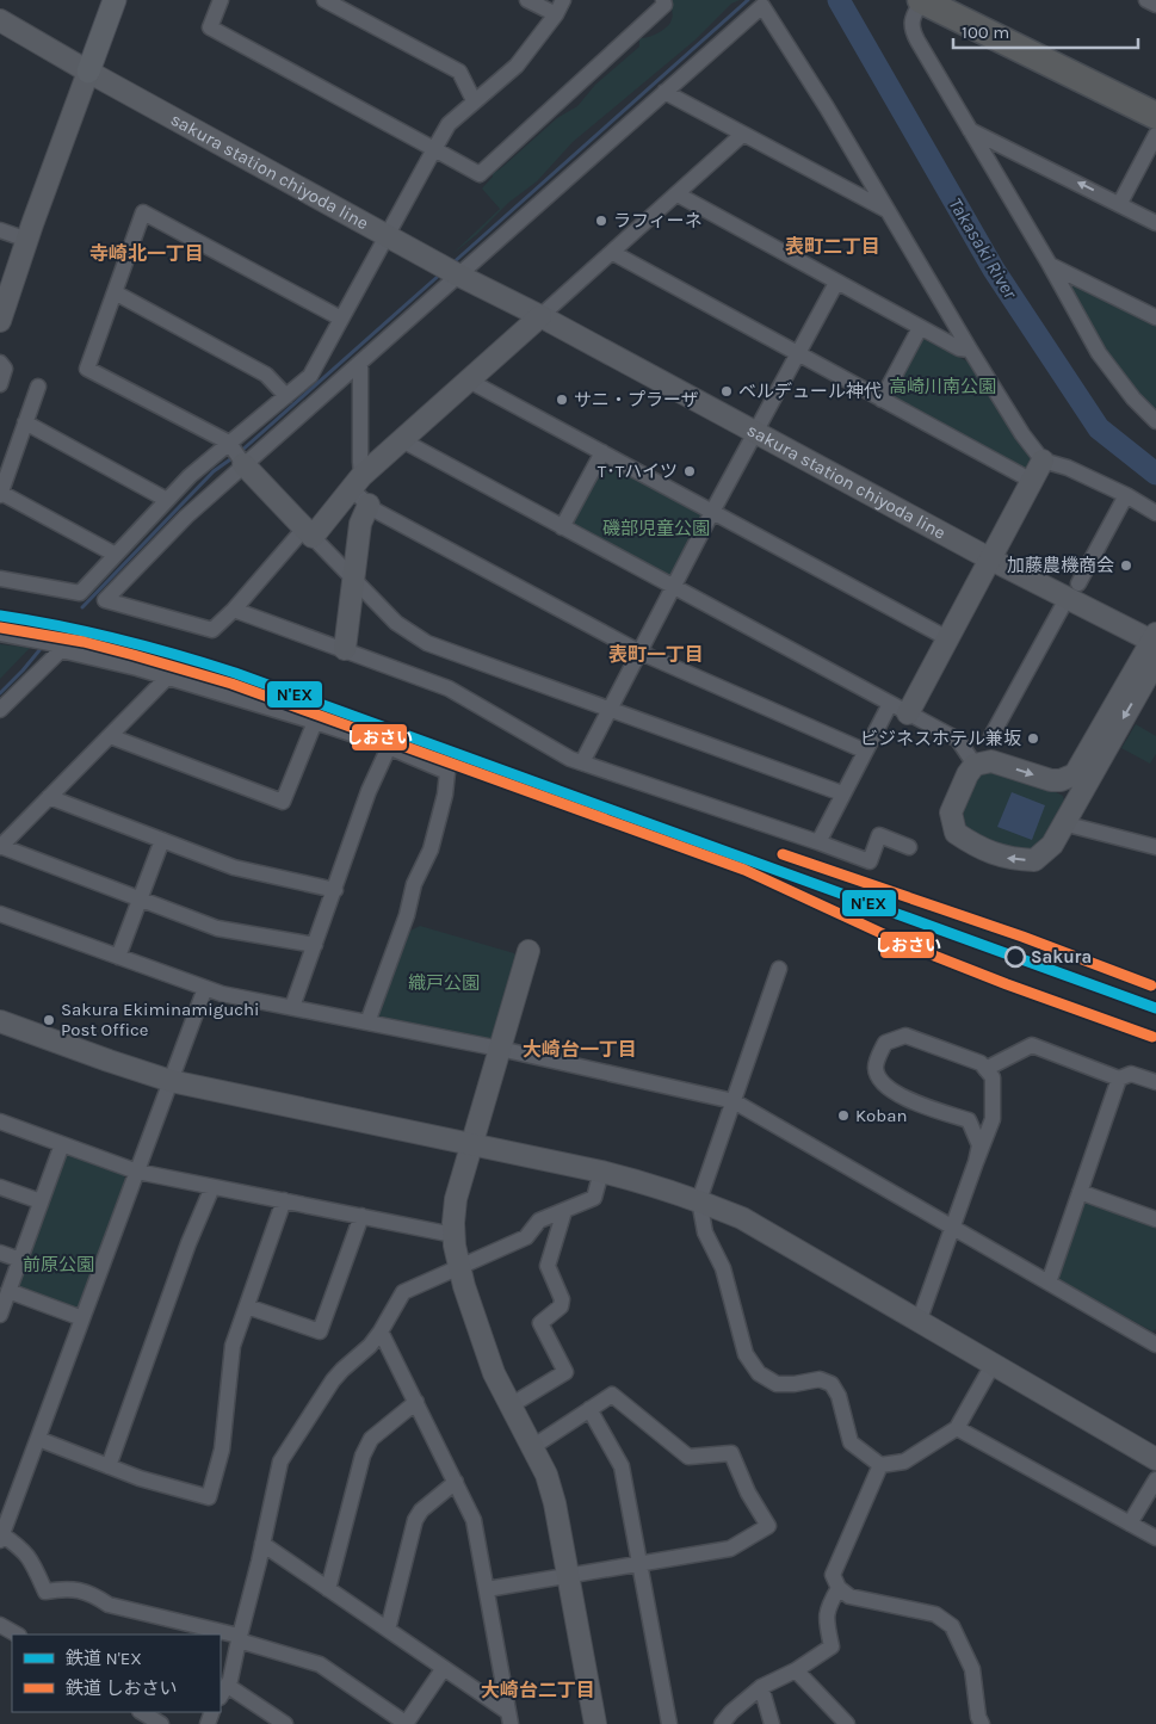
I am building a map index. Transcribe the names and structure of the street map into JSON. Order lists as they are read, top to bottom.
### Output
{
  "streets": {
    "street": ["sakura station chiyoda line"]
  },
  "districts": [
    "表町二丁目",
    "寺崎北一丁目",
    "表町一丁目",
    "大崎台一丁目",
    "大崎台二丁目"
  ],
  "water": ["Takasaki River"],
  "parks": [
    "高崎川南公園",
    "磯部児童公園",
    "織戸公園",
    "前原公園"
  ],
  "places": [
    "ラフィーネ",
    "ベルデュール神代",
    "サニ・プラーザ",
    "T･Tハイツ",
    "加藤農機商会",
    "ビジネスホテル兼坂",
    "Sakura",
    "Sakura Ekiminamiguchi Post Office",
    "Koban"
  ],
  "lines": ["rail line N'EX", "rail line しおさい"],
  "legend": ["鉄道 N'EX", "鉄道 しおさい"],
  "scale_bar": "100 m"
}
